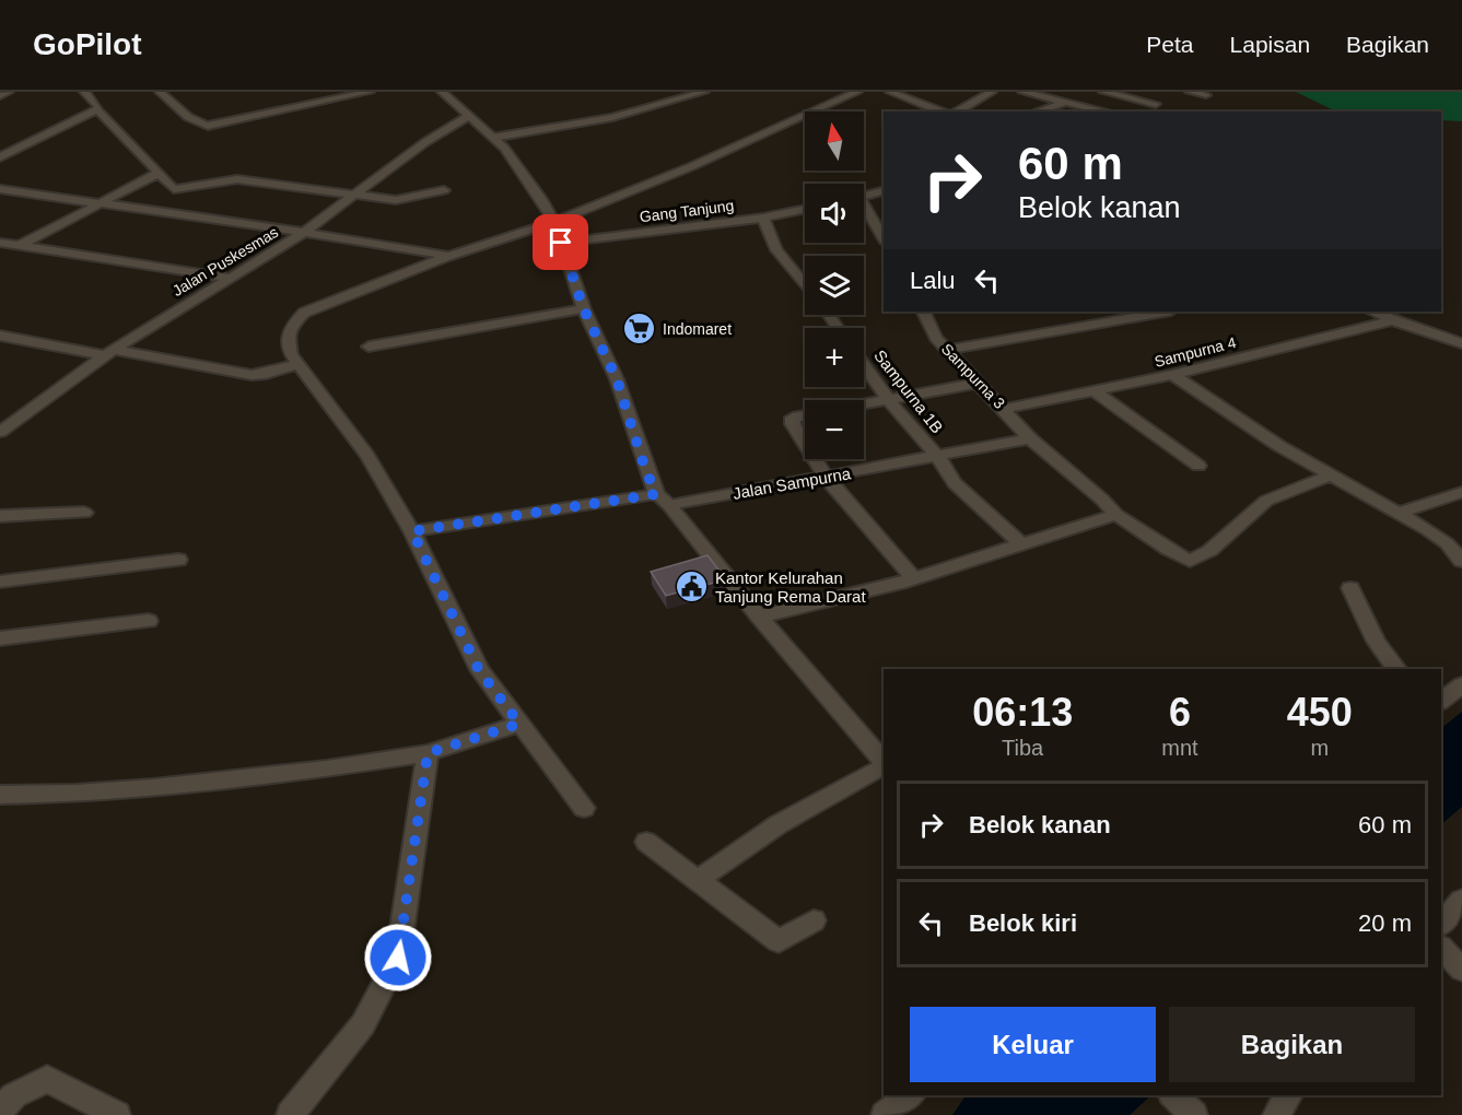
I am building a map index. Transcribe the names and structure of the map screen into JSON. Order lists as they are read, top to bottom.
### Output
{
  "streets": {
    "street": [
      "Gang Tanjung",
      "Jalan Puskesmas",
      "Sampurna 4",
      "Sampurna 3",
      "Sampurna 1B",
      "Jalan Sampurna"
    ]
  },
  "crossings": [
    ["Sampurna 4", "Sampurna 3"],
    ["Sampurna 3", "Jalan Sampurna"],
    ["Sampurna 1B", "Jalan Sampurna"]
  ],
  "places": {
    "supermarket": ["Indomaret"],
    "public building": ["Kantor Kelurahan Tanjung Rema Darat"]
  },
  "north": "top",
  "page": {
    "header": "GoPilot",
    "nav": ["Peta", "Lapisan", "Bagikan"],
    "map_buttons": ["+", "−"],
    "turn": ["60 m", "Belok kanan"],
    "then": "Lalu",
    "eta": [
      "06:13",
      "Tiba",
      "6",
      "mnt",
      "450",
      "m"
    ],
    "list": [
      {
        "name": "Belok kanan",
        "value": "60 m"
      },
      {
        "name": "Belok kiri",
        "value": "20 m"
      }
    ],
    "buttons": ["Keluar", "Bagikan"]
  }
}
